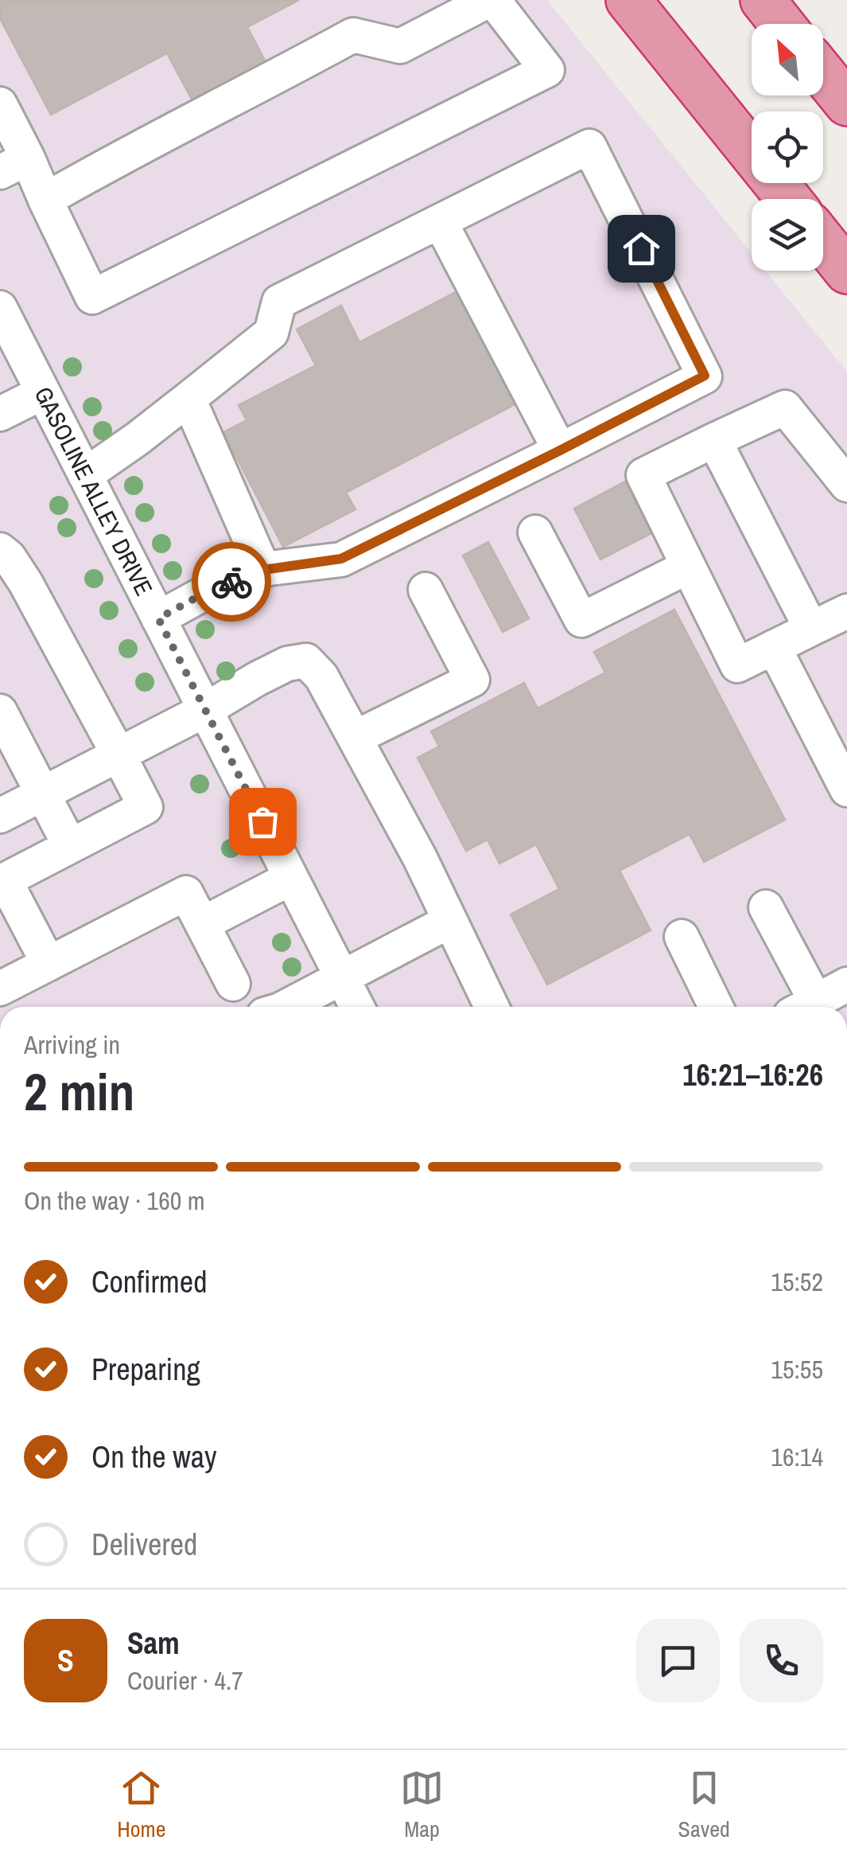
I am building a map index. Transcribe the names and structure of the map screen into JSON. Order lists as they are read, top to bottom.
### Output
{
  "streets": {
    "street": ["GASOLINE ALLEY DRIVE"]
  },
  "north": "top left",
  "page": {
    "heading": ["2 min", "Arriving in", "16:21–16:26"],
    "panel": ["Sam", "Courier · 4.7"],
    "bar": "On the way · 160 m",
    "list": [
      ["Confirmed", "15:52"],
      ["Preparing", "15:55"],
      ["On the way", "16:14"],
      "Delivered"
    ],
    "round": "S",
    "tabs": ["Home", "Map", "Saved"]
  }
}
